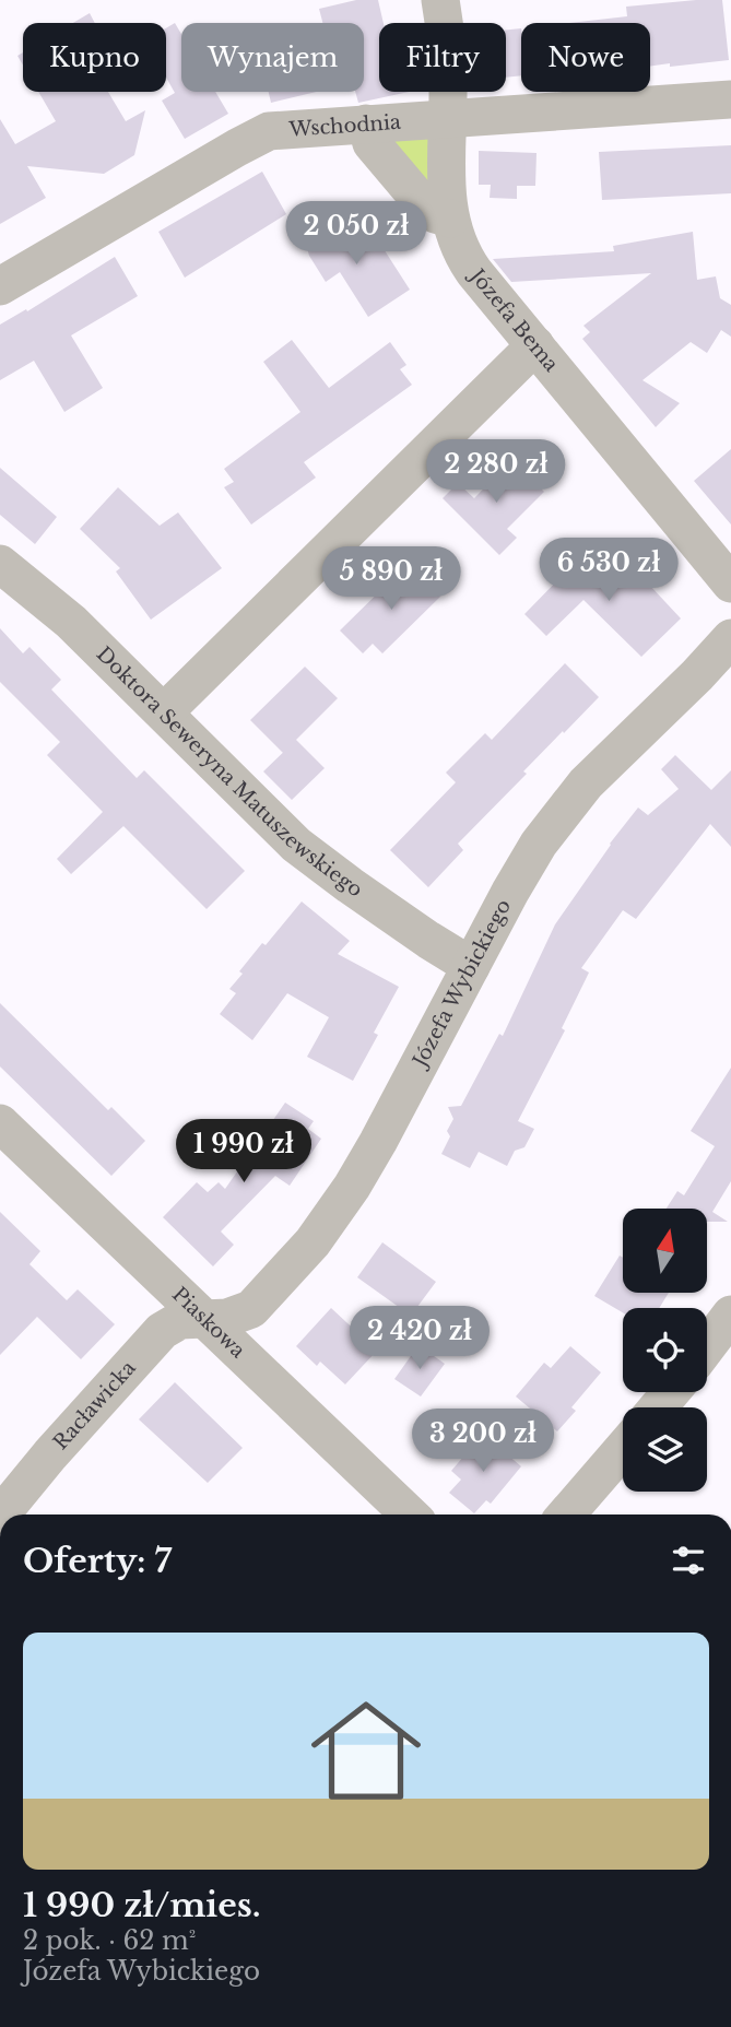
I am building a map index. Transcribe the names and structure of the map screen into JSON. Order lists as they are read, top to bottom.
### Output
{
  "streets": {
    "street": [
      "Wschodnia",
      "Józefa Bema",
      "Doktora Seweryna Matuszewskiego",
      "Józefa Wybickiego",
      "Piaskowa",
      "Racławicka"
    ]
  },
  "crossings": [
    ["Wschodnia", "Józefa Bema"],
    ["Doktora Seweryna Matuszewskiego", "Józefa Wybickiego"],
    ["Józefa Wybickiego", "Piaskowa"],
    ["Józefa Wybickiego", "Racławicka"],
    ["Piaskowa", "Racławicka"]
  ],
  "north": "top",
  "page": {
    "chip": [
      "Kupno",
      "Wynajem",
      "Filtry",
      "Nowe"
    ],
    "price": [
      "2 050 zł",
      "2 280 zł",
      "6 530 zł",
      "5 890 zł",
      "1 990 zł",
      "2 420 zł",
      "3 200 zł"
    ],
    "heading": "Oferty: 7",
    "list": [
      {
        "name": "1 990 zł/mies.",
        "note": "2 pok. · 62 m² · Józefa Wybickiego"
      }
    ]
  }
}
